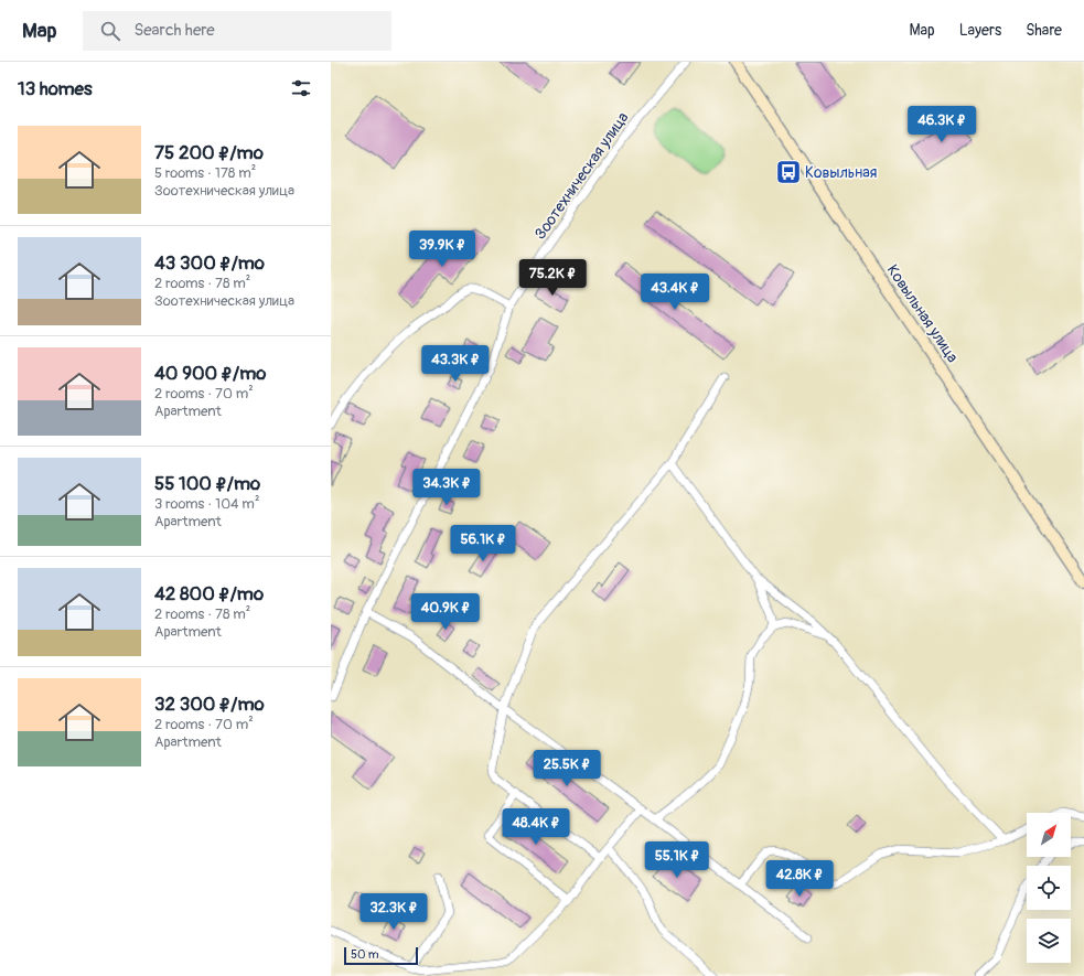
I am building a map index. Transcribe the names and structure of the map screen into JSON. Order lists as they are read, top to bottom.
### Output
{
  "streets": {
    "main road": ["Ковыльная улица"],
    "street": ["Зоотехническая улица"]
  },
  "places": {
    "bus stop": ["Ковыльная"]
  },
  "scale_bar": "50 m",
  "north": "top right",
  "page": {
    "header": "Map",
    "search": "Search here",
    "nav": ["Map", "Layers", "Share"],
    "heading": "13 homes",
    "price": [
      "46.3K ₽",
      "39.9K ₽",
      "75.2K ₽",
      "43.4K ₽",
      "43.3K ₽",
      "34.3K ₽",
      "56.1K ₽",
      "40.9K ₽",
      "25.5K ₽",
      "48.4K ₽",
      "55.1K ₽",
      "42.8K ₽",
      "32.3K ₽"
    ],
    "list": [
      {
        "name": "75 200 ₽/mo",
        "note": "5 rooms · 178 m² · Зоотехническая улица"
      },
      {
        "name": "43 300 ₽/mo",
        "note": "2 rooms · 78 m² · Зоотехническая улица"
      },
      {
        "name": "40 900 ₽/mo",
        "note": "2 rooms · 70 m² · Apartment"
      },
      {
        "name": "55 100 ₽/mo",
        "note": "3 rooms · 104 m² · Apartment"
      },
      {
        "name": "42 800 ₽/mo",
        "note": "2 rooms · 78 m² · Apartment"
      },
      {
        "name": "32 300 ₽/mo",
        "note": "2 rooms · 70 m² · Apartment"
      }
    ],
    "scale": "50 m"
  }
}
